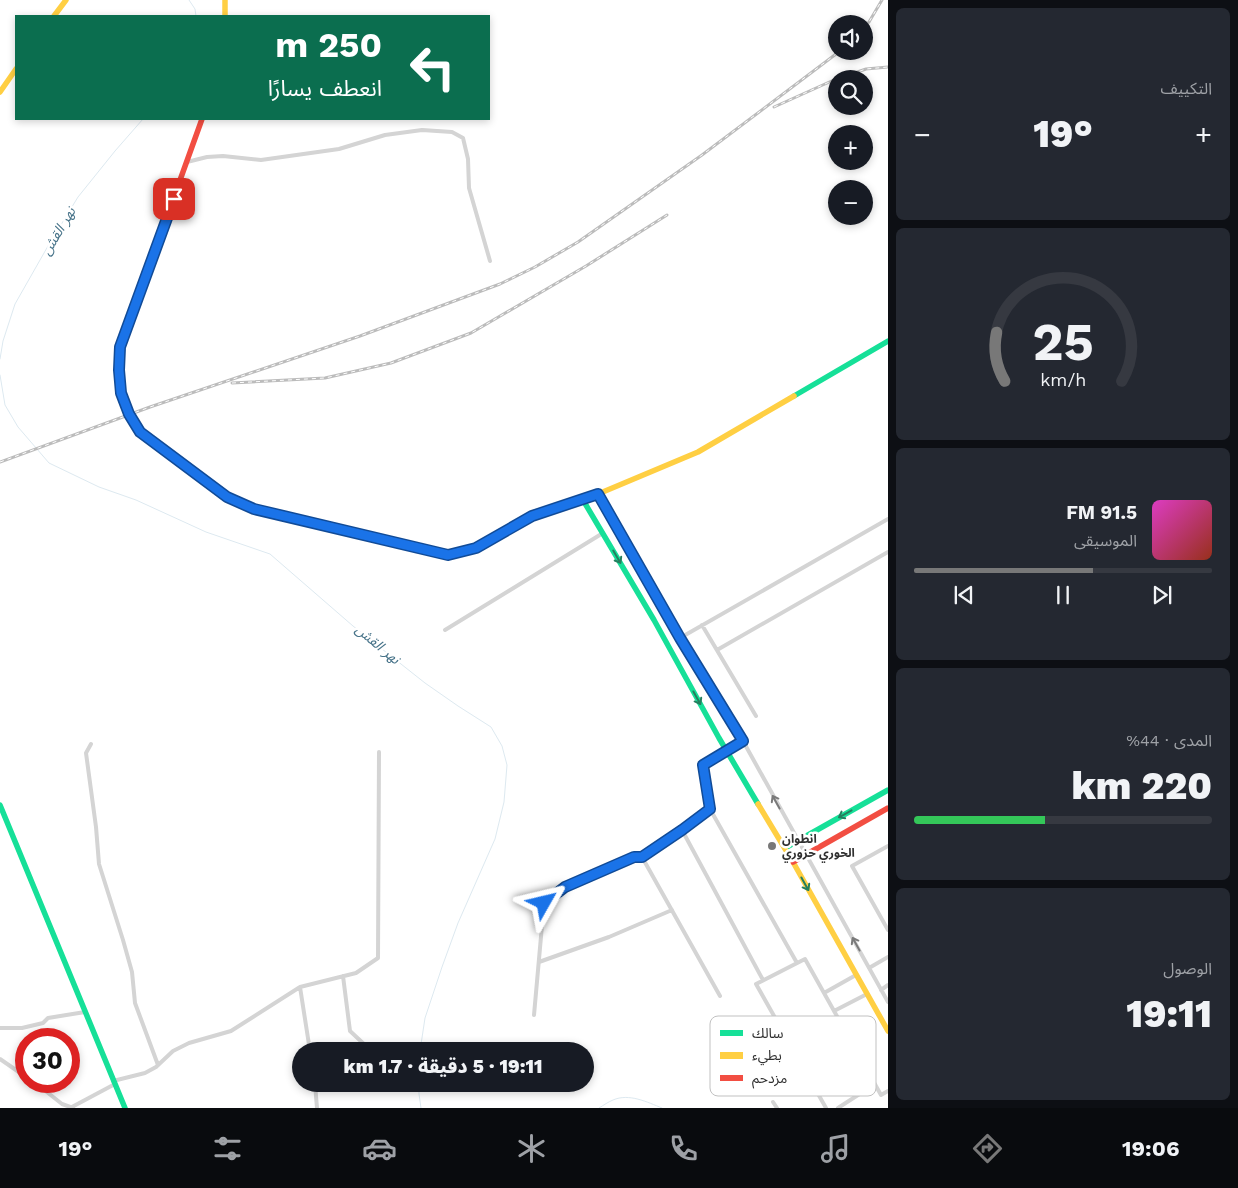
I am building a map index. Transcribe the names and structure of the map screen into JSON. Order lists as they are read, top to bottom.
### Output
{
  "water": ["نهر القش"],
  "places": ["انطوان الخوري حزوري"],
  "legend": ["سالك", "بطيء", "مزدحم"],
  "page": {
    "tile": [
      "التكييف",
      ["المدى · 44%", "220 km"],
      ["الوصول", "19:11"]
    ],
    "map_buttons": ["+", "−"],
    "turn": ["250 m", "انعطف يسارًا"],
    "heat": ["−", "19°", "+"],
    "song": ["91.5 FM", "الموسيقى"],
    "limit": "30",
    "trip": "19:11 · 5 دقيقة · 1.7 km",
    "tabs": ["19:06", "19°"],
    "gauge": ["25", "km/h"]
  }
}
